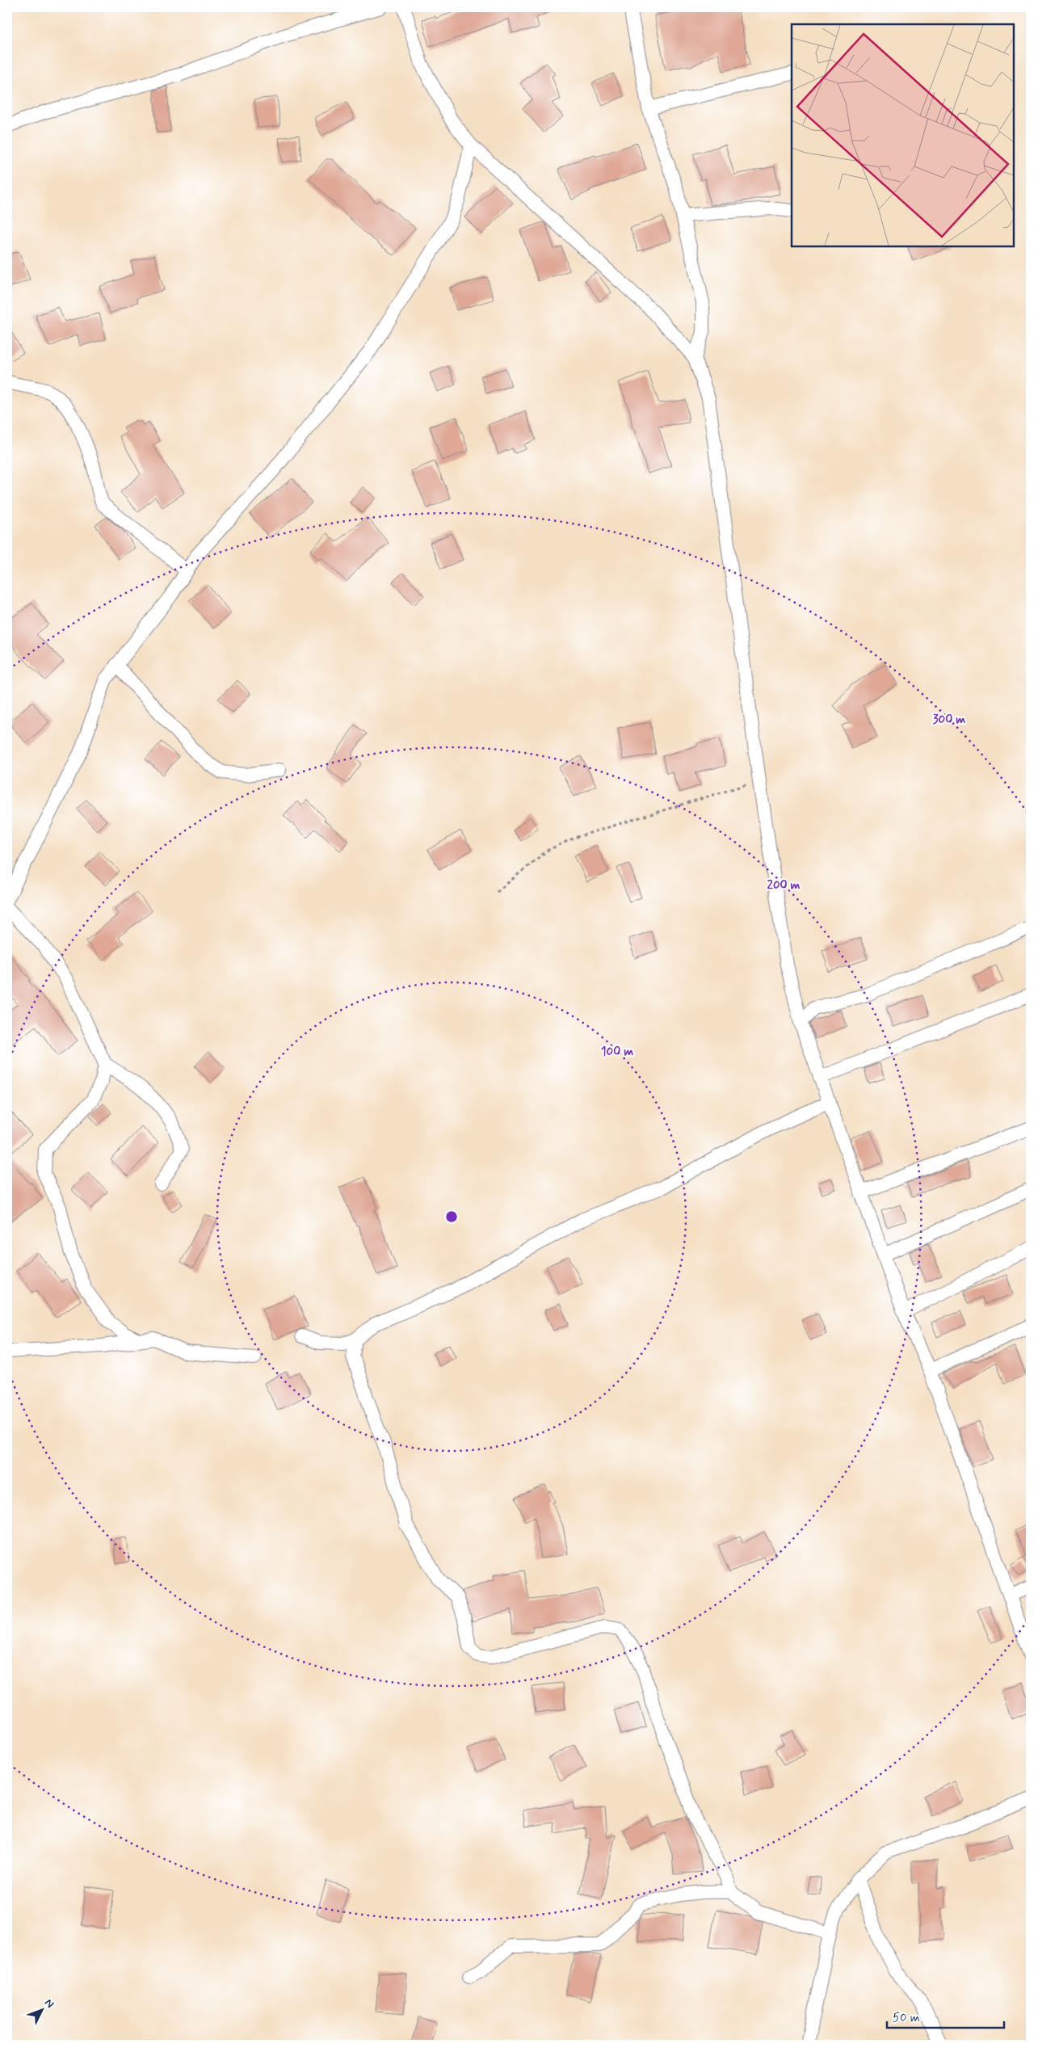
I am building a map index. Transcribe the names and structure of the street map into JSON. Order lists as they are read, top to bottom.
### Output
{
  "scale_bar": "50 m",
  "north": "top right",
  "rings": ["300 m", "200 m", "100 m"]
}
